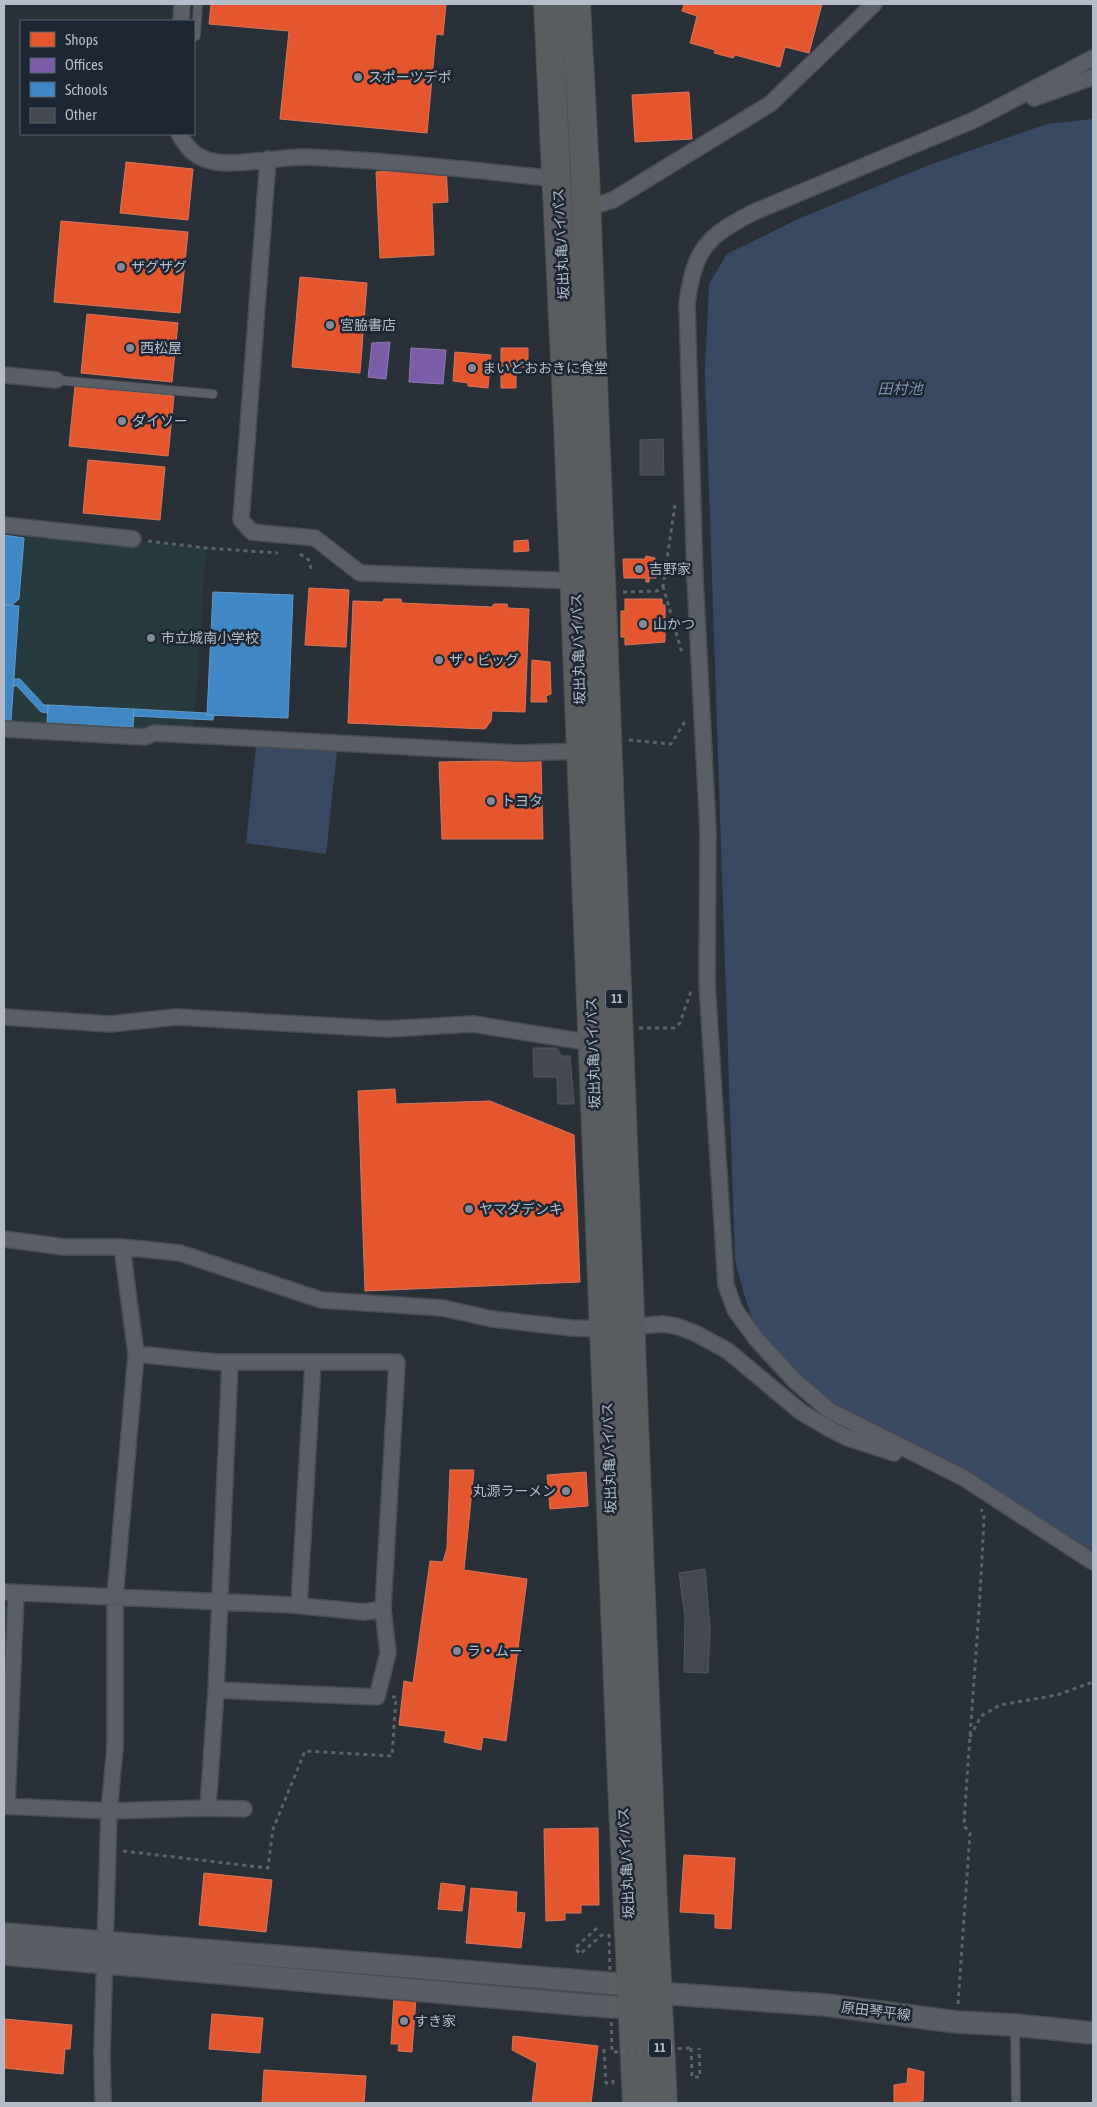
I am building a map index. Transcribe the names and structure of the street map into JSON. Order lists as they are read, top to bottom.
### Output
{
  "streets": {
    "highway": ["坂出丸亀バイパス", "11"],
    "street": ["原田琴平線"]
  },
  "crossings": [
    ["坂出丸亀バイパス", "原田琴平線"]
  ],
  "water": ["田村池"],
  "places": [
    "スポーツデポ",
    "ザグザグ",
    "宮脇書店",
    "西松屋",
    "まいどおおきに食堂",
    "ダイソー",
    "吉野家",
    "山かつ",
    "市立城南小学校",
    "ザ・ビッグ",
    "トヨタ",
    "ヤマダデンキ",
    "丸源ラーメン",
    "ラ・ムー",
    "すき家"
  ],
  "legend": [
    "Shops",
    "Offices",
    "Schools",
    "Other"
  ]
}
